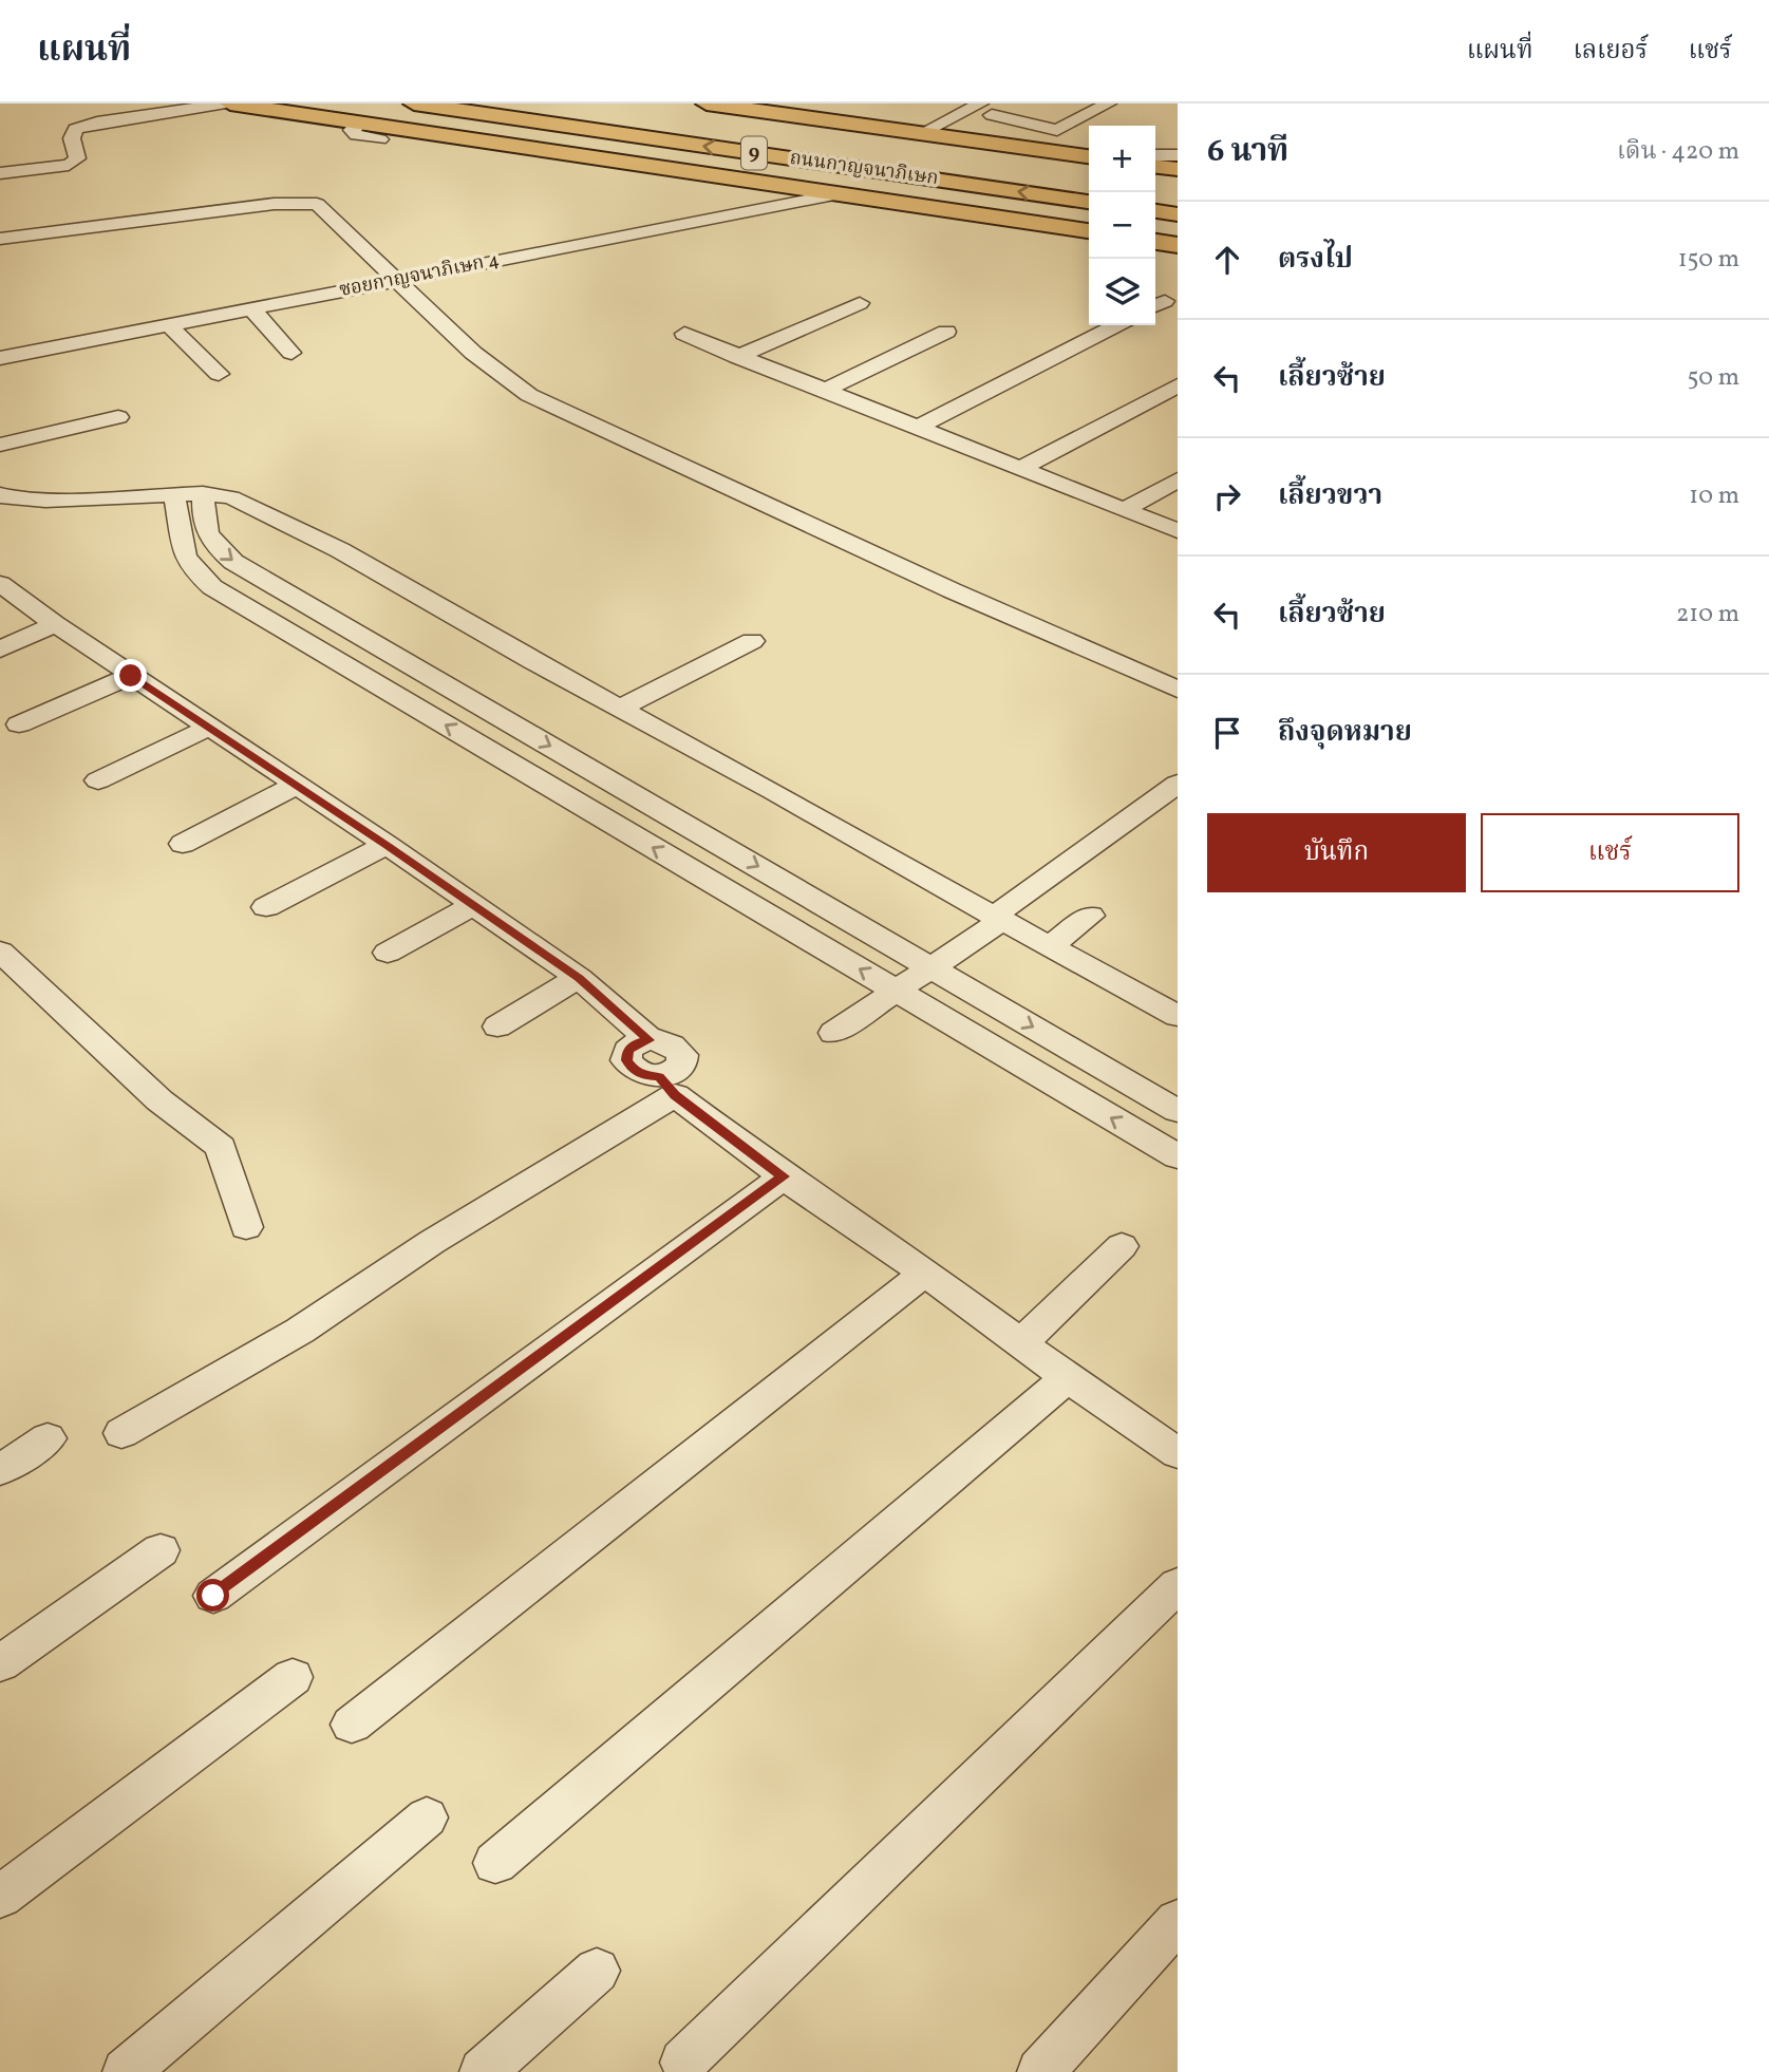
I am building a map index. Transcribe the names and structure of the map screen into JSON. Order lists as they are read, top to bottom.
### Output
{
  "streets": {
    "main road": ["9", "ถนนกาญจนาภิเษก"],
    "street": ["ซอยกาญจนาภิเษก 4"]
  },
  "page": {
    "header": "แผนที่",
    "nav": ["แผนที่", "เลเยอร์", "แชร์"],
    "heading": ["6 นาที", "เดิน · 420 m"],
    "map_buttons": ["+", "−"],
    "list": [
      ["ตรงไป", "150 m"],
      ["เลี้ยวซ้าย", "50 m"],
      ["เลี้ยวขวา", "10 m"],
      ["เลี้ยวซ้าย", "210 m"],
      "ถึงจุดหมาย"
    ],
    "buttons": ["บันทึก", "แชร์"]
  }
}
